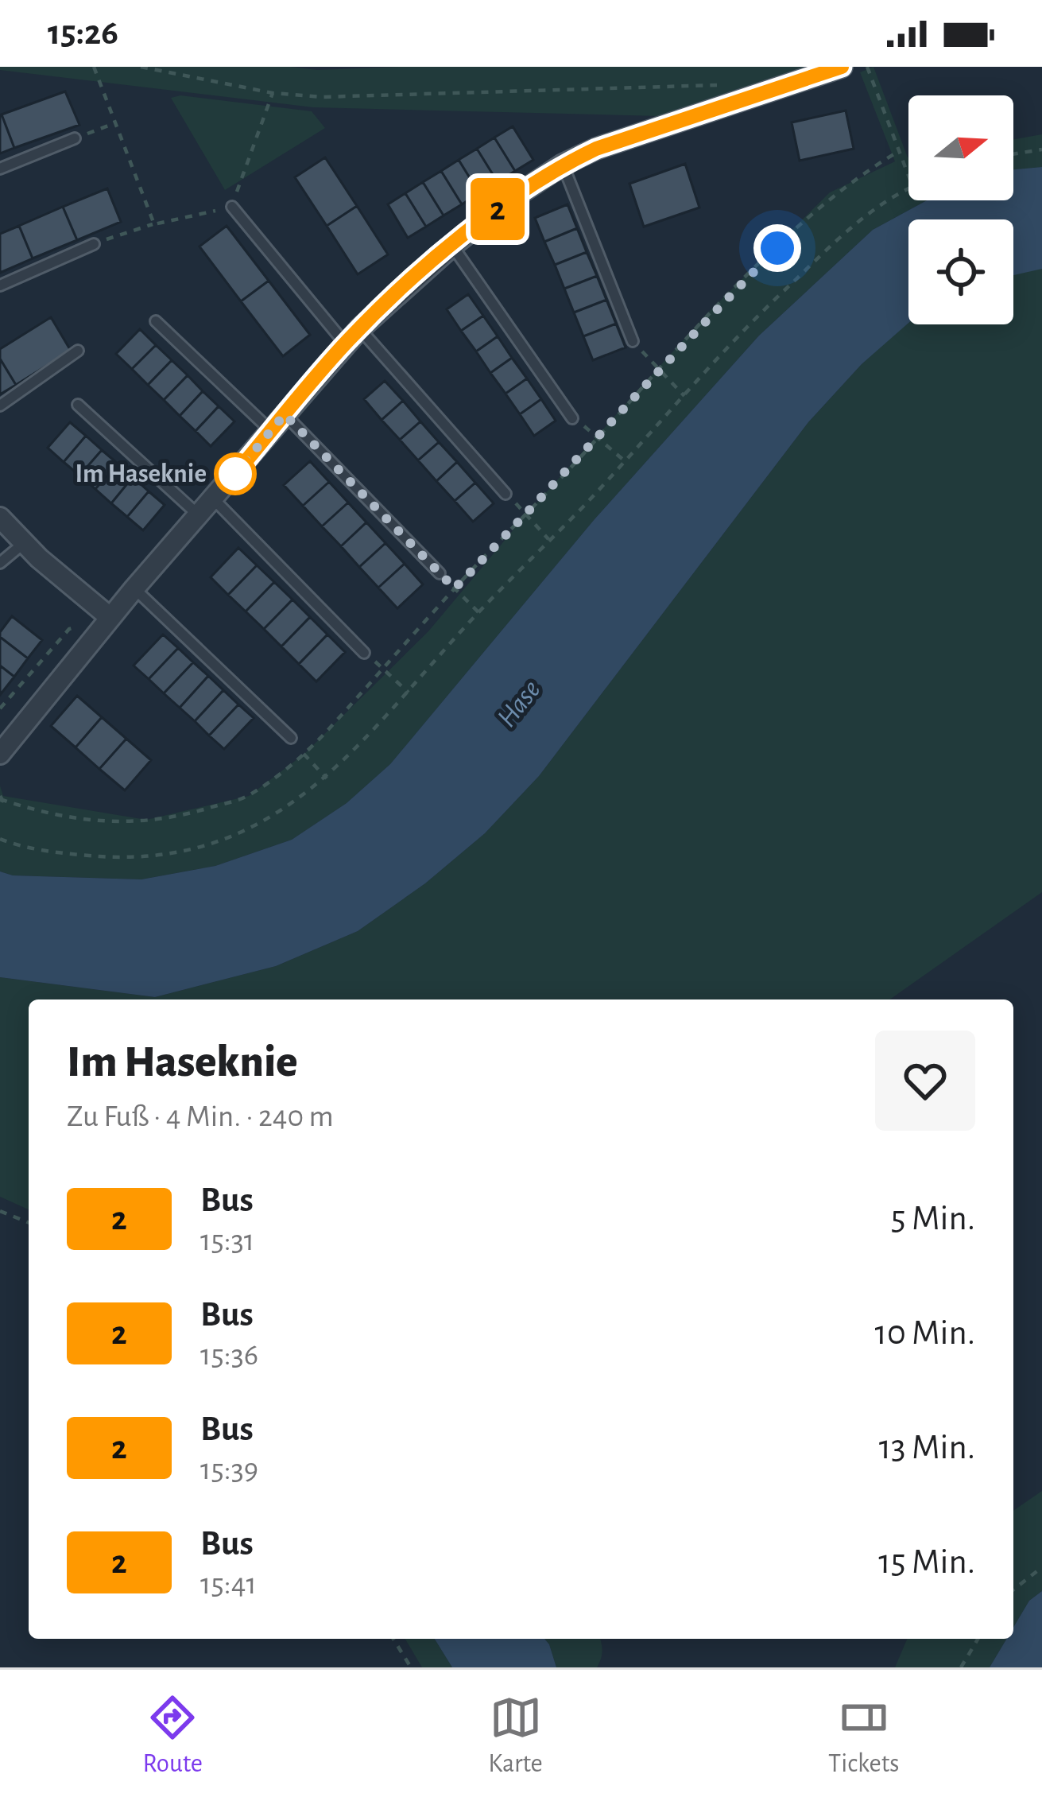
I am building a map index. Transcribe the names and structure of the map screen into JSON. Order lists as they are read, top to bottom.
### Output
{
  "water": ["Hase"],
  "places": ["Im Haseknie"],
  "lines": ["bus line 2"],
  "north": "right",
  "page": {
    "status": "15:26",
    "on_map": "2",
    "heading": ["Im Haseknie", "Zu Fuß · 4 Min. · 240 m"],
    "list": [
      {
        "mark": "2",
        "name": "Bus",
        "note": "15:31",
        "value": "5 Min."
      },
      {
        "mark": "2",
        "name": "Bus",
        "note": "15:36",
        "value": "10 Min."
      },
      {
        "mark": "2",
        "name": "Bus",
        "note": "15:39",
        "value": "13 Min."
      },
      {
        "mark": "2",
        "name": "Bus",
        "note": "15:41",
        "value": "15 Min."
      }
    ],
    "tabs": ["Route", "Karte", "Tickets"]
  }
}
